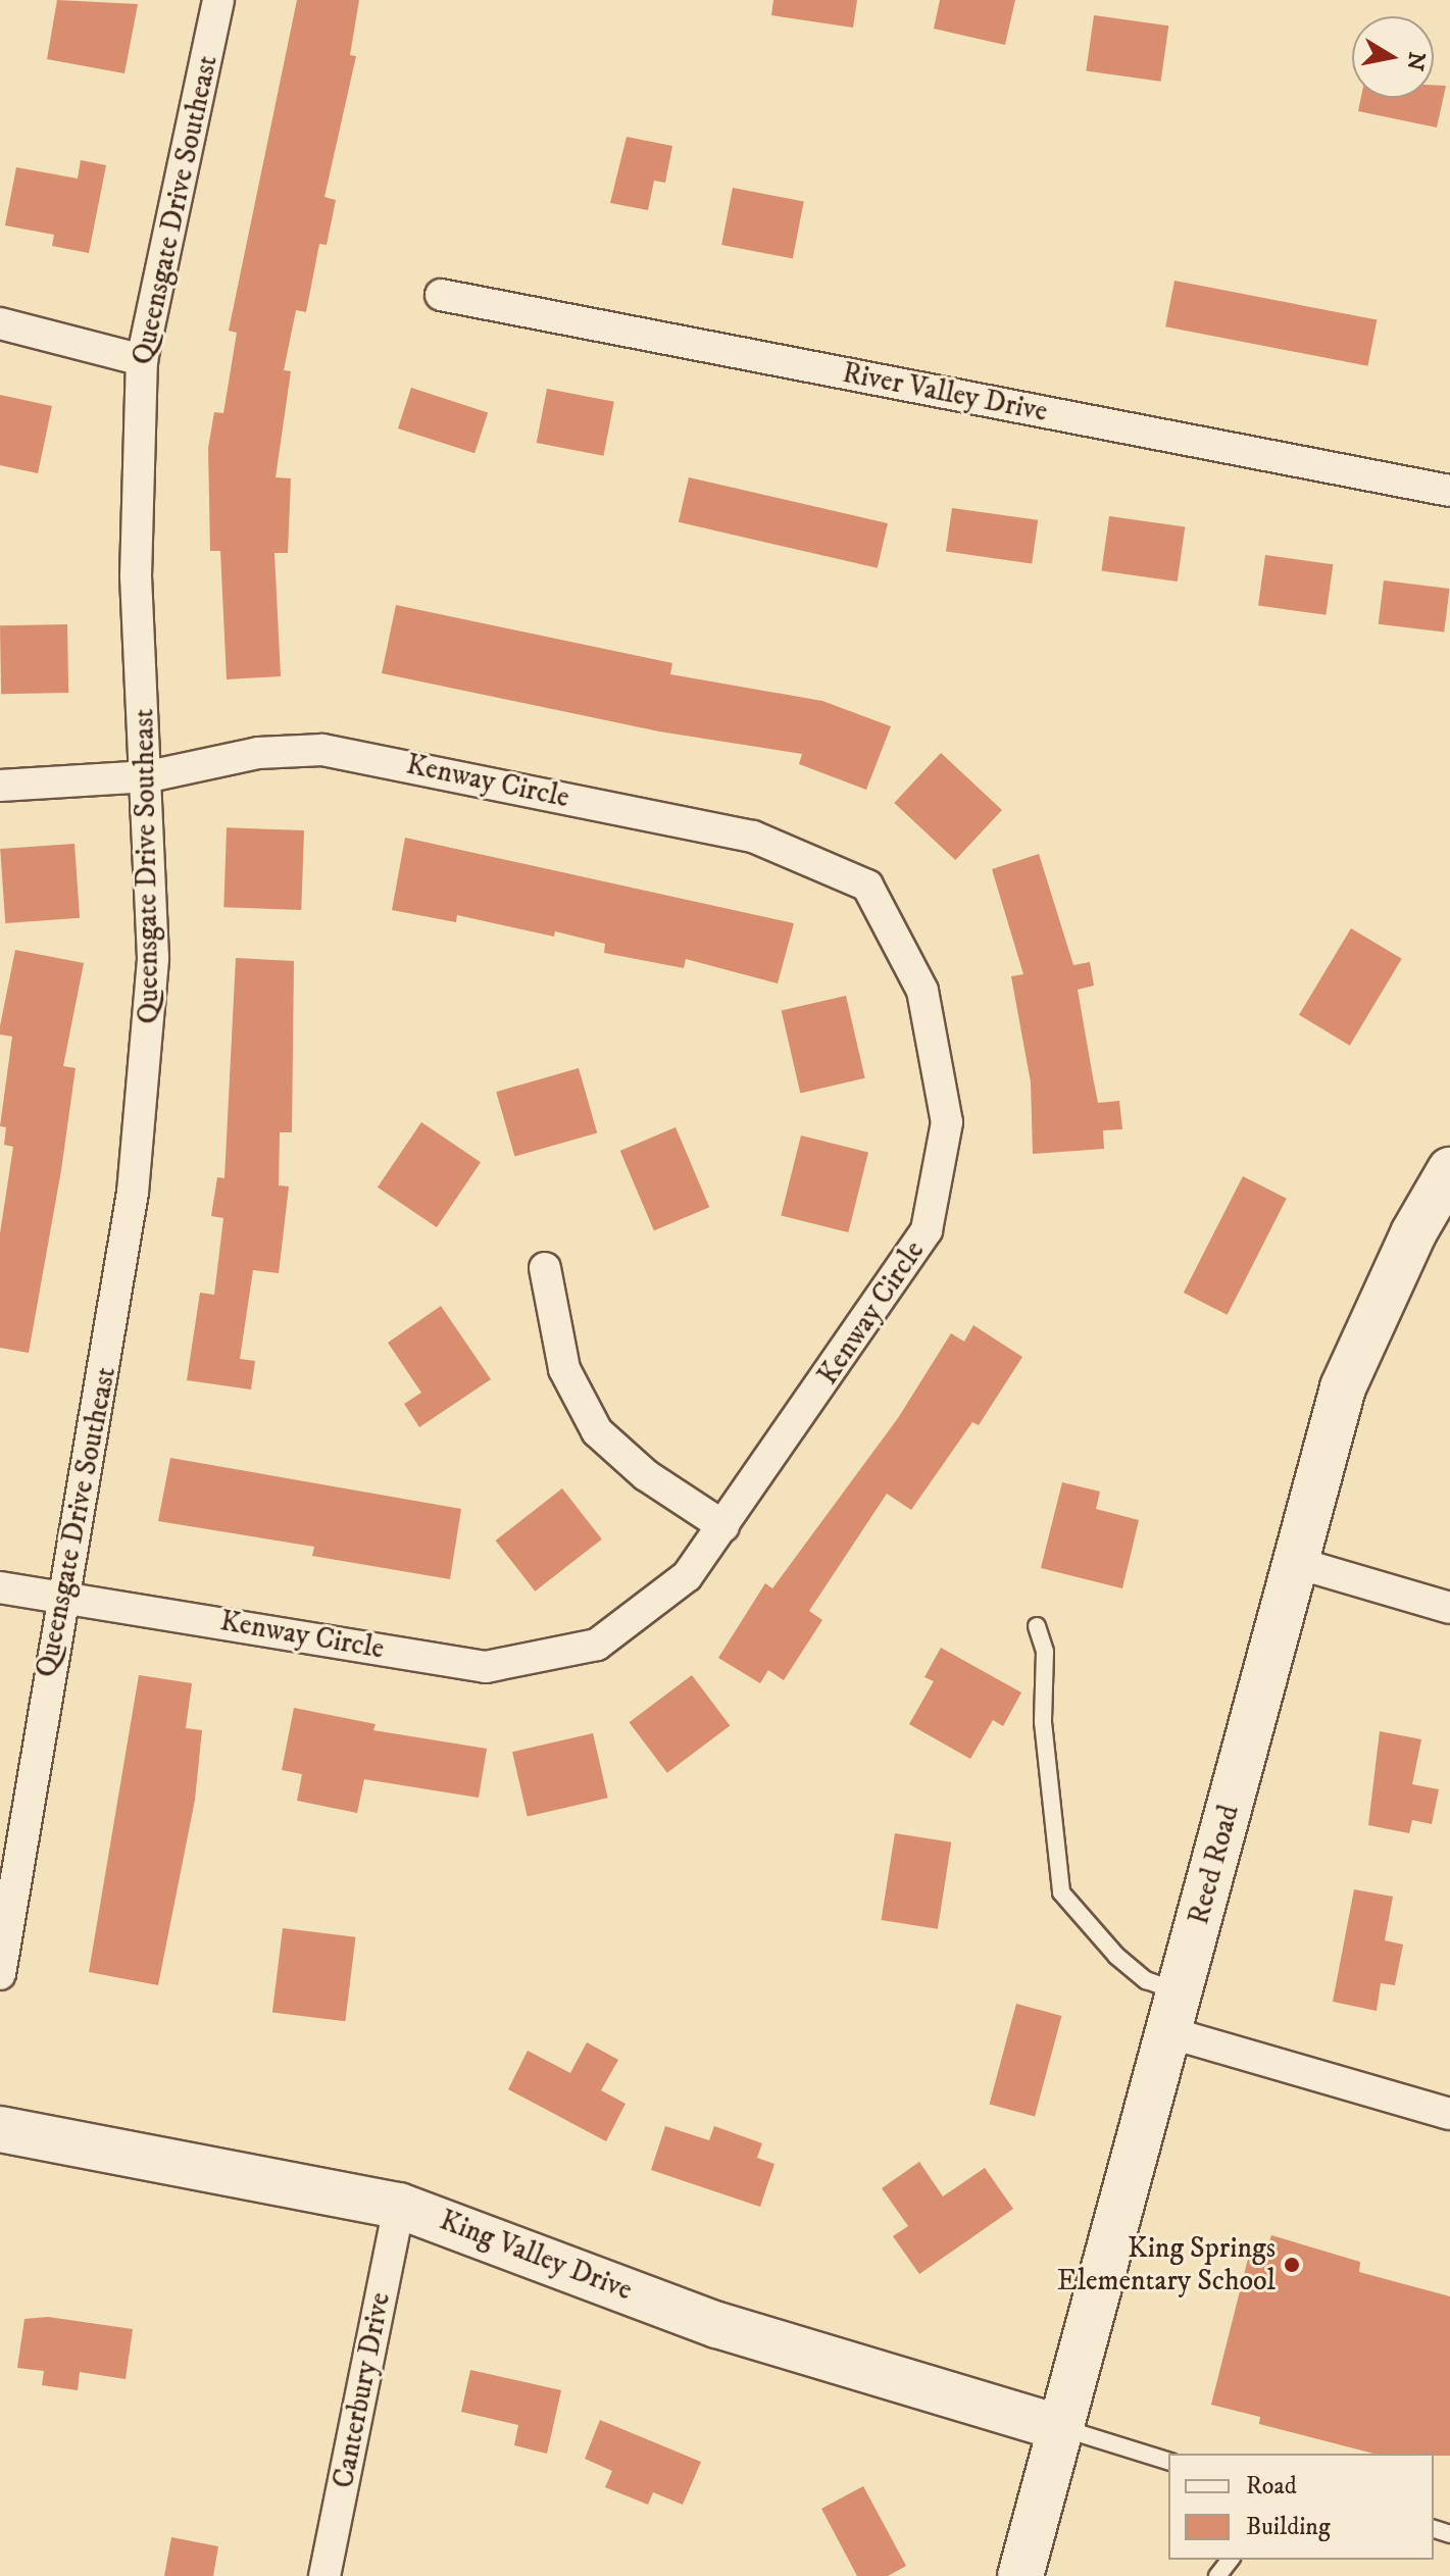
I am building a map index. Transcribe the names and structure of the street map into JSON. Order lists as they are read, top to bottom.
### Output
{
  "streets": {
    "street": [
      "Queensgate Drive Southeast",
      "River Valley Drive",
      "Kenway Circle",
      "Reed Road",
      "King Valley Drive",
      "Canterbury Drive"
    ]
  },
  "crossings": [
    ["Queensgate Drive Southeast", "Kenway Circle"],
    ["Reed Road", "King Valley Drive"],
    ["King Valley Drive", "Canterbury Drive"]
  ],
  "places": ["King Springs Elementary School"],
  "legend": ["Road", "Building"],
  "north": "right"
}
